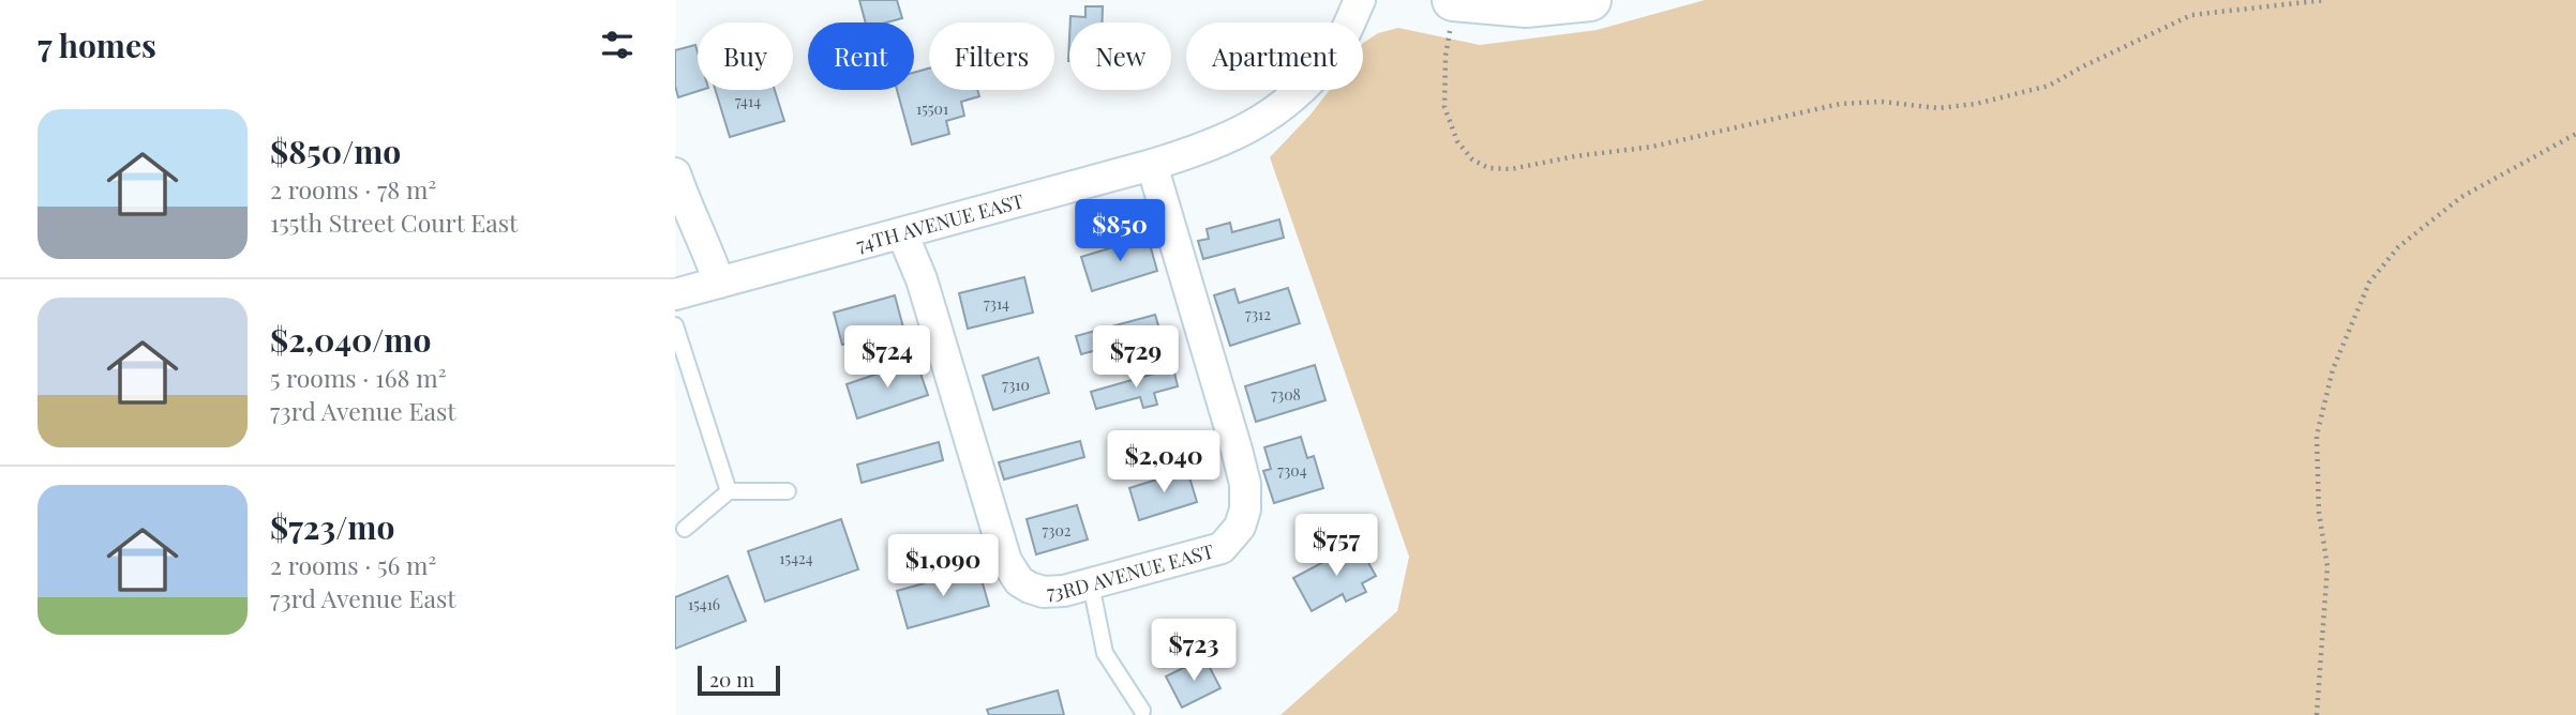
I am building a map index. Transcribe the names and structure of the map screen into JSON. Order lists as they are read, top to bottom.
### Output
{
  "streets": {
    "street": ["74TH AVENUE EAST", "73RD AVENUE EAST"]
  },
  "crossings": [
    ["74TH AVENUE EAST", "73RD AVENUE EAST"]
  ],
  "house_numbers": [
    "7414",
    "15501",
    "7314",
    "7312",
    "7310",
    "7308",
    "7304",
    "7302",
    "15424",
    "15416"
  ],
  "scale_bar": "20 m",
  "page": {
    "heading": "7 homes",
    "chip": [
      "Buy",
      "Rent",
      "Filters",
      "New",
      "Apartment"
    ],
    "list": [
      {
        "name": "$850/mo",
        "note": "2 rooms · 78 m² · 155th Street Court East"
      },
      {
        "name": "$2,040/mo",
        "note": "5 rooms · 168 m² · 73rd Avenue East"
      },
      {
        "name": "$723/mo",
        "note": "2 rooms · 56 m² · 73rd Avenue East"
      }
    ],
    "price": [
      "$850",
      "$724",
      "$729",
      "$2,040",
      "$757",
      "$1,090",
      "$723"
    ],
    "scale": "20 m"
  }
}
